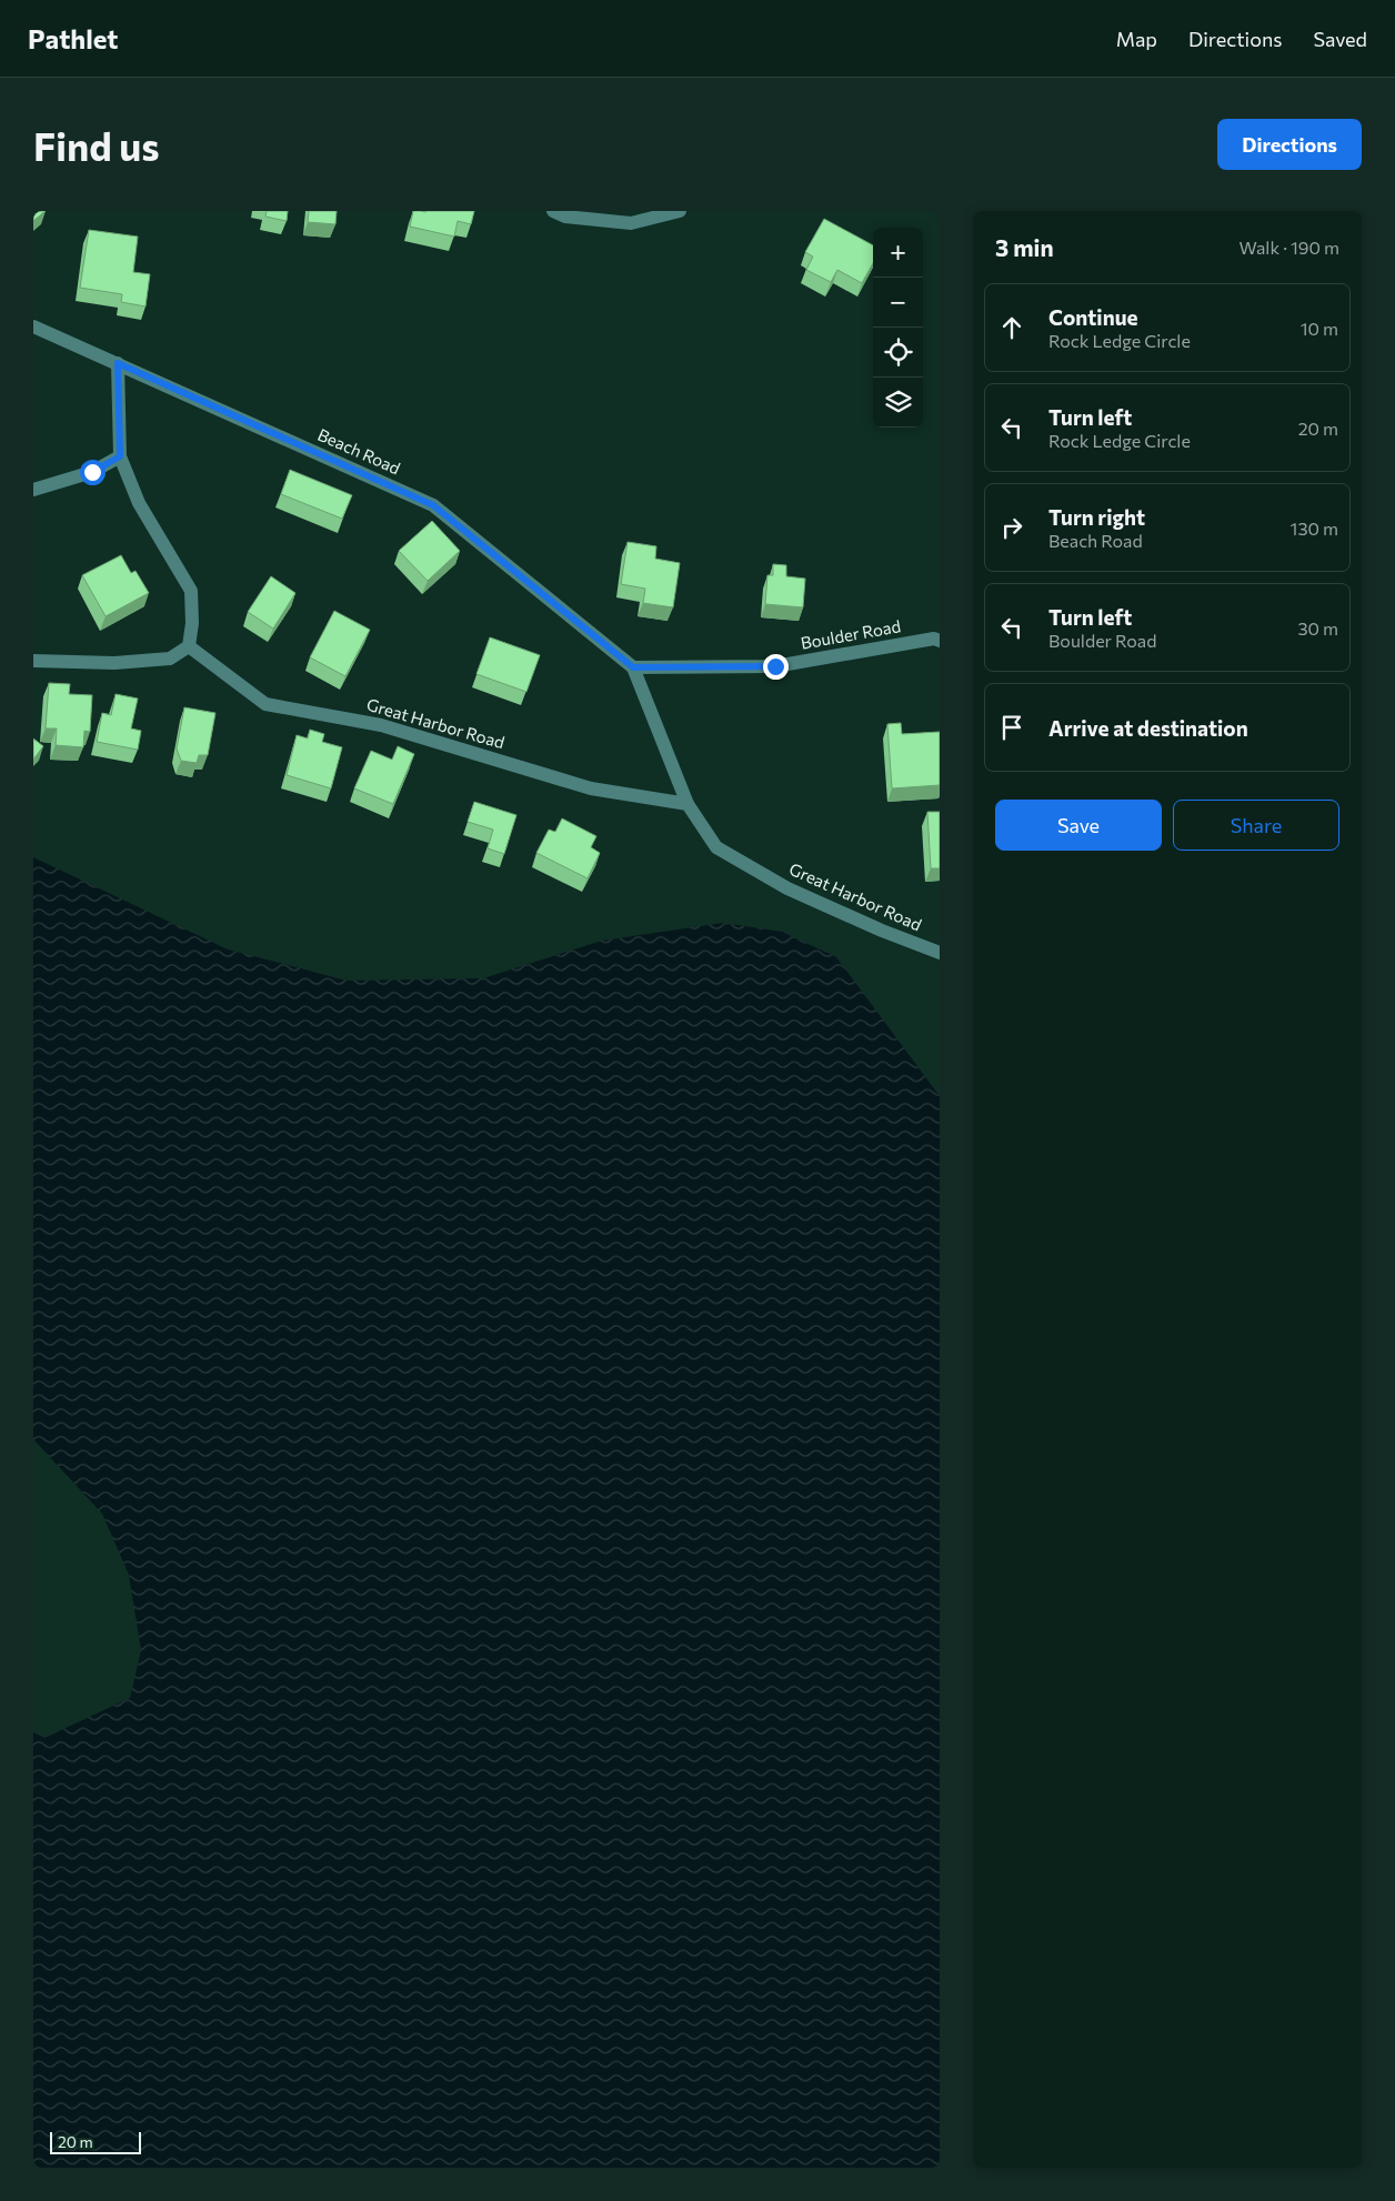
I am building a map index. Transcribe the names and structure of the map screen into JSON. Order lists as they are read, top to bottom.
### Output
{
  "streets": {
    "street": ["Beach Road", "Boulder Road", "Great Harbor Road"]
  },
  "crossings": [
    ["Beach Road", "Boulder Road"],
    ["Beach Road", "Great Harbor Road"],
    ["Boulder Road", "Great Harbor Road"]
  ],
  "scale_bar": "20 m",
  "page": {
    "header": "Pathlet",
    "nav": ["Map", "Directions", "Saved"],
    "buttons": [
      "Directions",
      ["Save", "Share"]
    ],
    "title": "Find us",
    "heading": ["3 min", "Walk · 190 m"],
    "map_buttons": ["+", "−"],
    "list": [
      ["Continue", "Rock Ledge Circle", "10 m"],
      ["Turn left", "Rock Ledge Circle", "20 m"],
      ["Turn right", "Beach Road", "130 m"],
      ["Turn left", "Boulder Road", "30 m"],
      "Arrive at destination"
    ],
    "scale": "20 m"
  }
}
